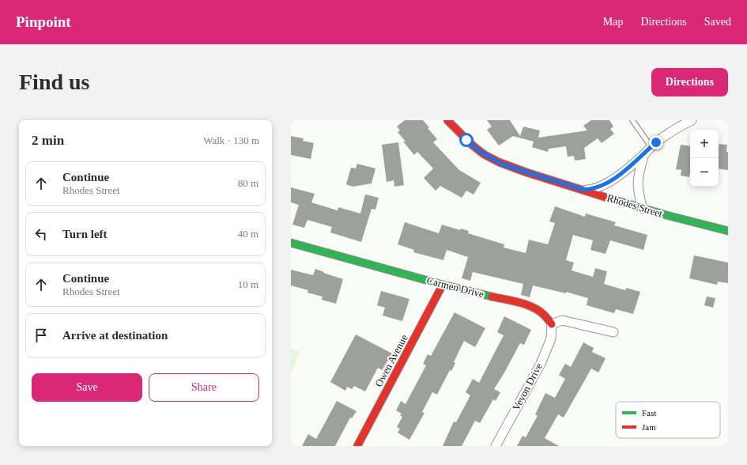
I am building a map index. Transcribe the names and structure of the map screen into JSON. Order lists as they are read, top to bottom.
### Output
{
  "streets": {
    "street": [
      "Rhodes Street",
      "Carmen Drive",
      "Owen Avenue",
      "Veyon Drive"
    ]
  },
  "crossings": [
    ["Carmen Drive", "Owen Avenue"],
    ["Carmen Drive", "Veyon Drive"]
  ],
  "legend": ["Fast", "Jam"],
  "page": {
    "header": "Pinpoint",
    "nav": ["Map", "Directions", "Saved"],
    "buttons": [
      "Directions",
      ["Save", "Share"]
    ],
    "title": "Find us",
    "heading": ["2 min", "Walk · 130 m"],
    "map_buttons": ["+", "−"],
    "list": [
      ["Continue", "Rhodes Street", "80 m"],
      ["Turn left", "40 m"],
      ["Continue", "Rhodes Street", "10 m"],
      "Arrive at destination"
    ]
  }
}
